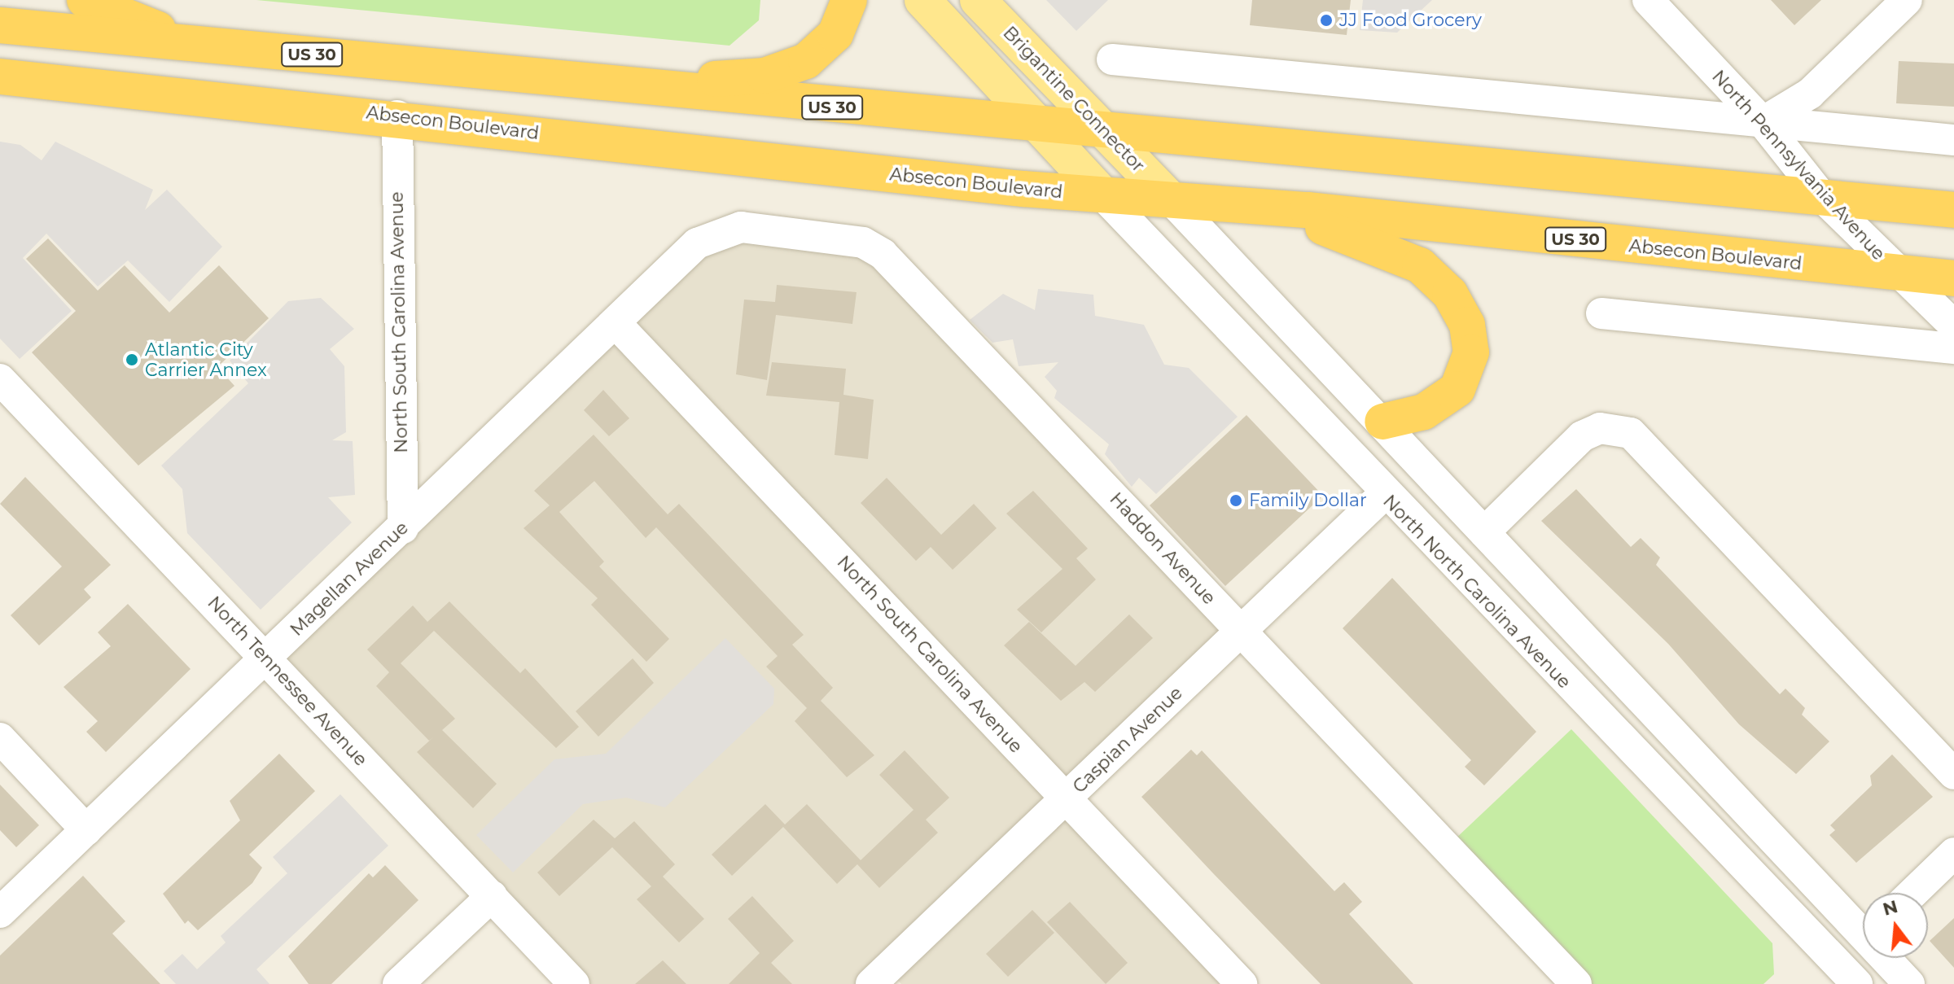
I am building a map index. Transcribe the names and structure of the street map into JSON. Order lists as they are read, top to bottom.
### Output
{
  "streets": {
    "highway": ["US 30", "Absecon Boulevard"],
    "main road": ["Brigantine Connector"],
    "street": [
      "North Pennsylvania Avenue",
      "North South Carolina Avenue",
      "Haddon Avenue",
      "Magellan Avenue",
      "North North Carolina Avenue",
      "North Tennessee Avenue",
      "Caspian Avenue"
    ]
  },
  "crossings": [
    ["US 30", "Brigantine Connector"],
    ["US 30", "North Pennsylvania Avenue"],
    ["Brigantine Connector", "Absecon Boulevard"],
    ["Absecon Boulevard", "North Pennsylvania Avenue"],
    ["Absecon Boulevard", "North South Carolina Avenue"],
    ["Absecon Boulevard", "North North Carolina Avenue"],
    ["North South Carolina Avenue", "Magellan Avenue"],
    ["North South Carolina Avenue", "Caspian Avenue"],
    ["Haddon Avenue", "Magellan Avenue"],
    ["Haddon Avenue", "Caspian Avenue"],
    ["Magellan Avenue", "North Tennessee Avenue"],
    ["North North Carolina Avenue", "Caspian Avenue"]
  ],
  "places": ["JJ Food Grocery", "Atlantic City Carrier Annex", "Family Dollar"],
  "north": "top"
}
